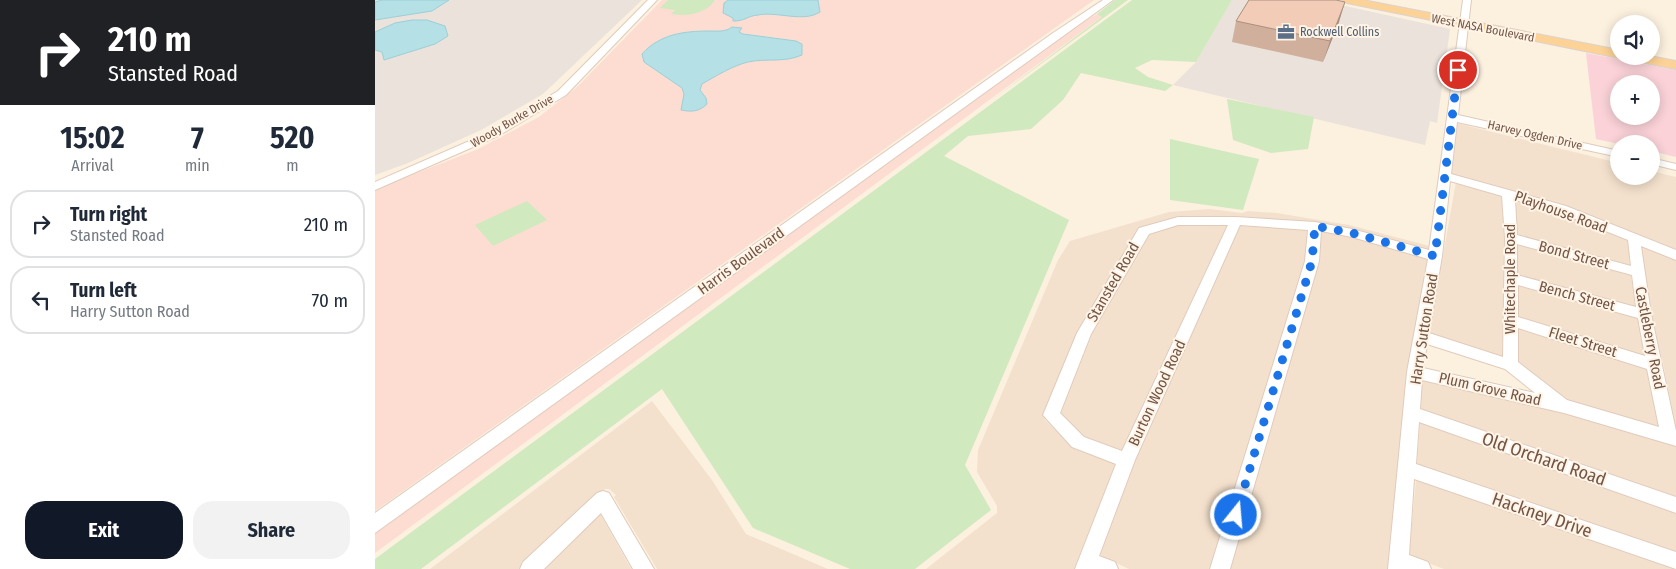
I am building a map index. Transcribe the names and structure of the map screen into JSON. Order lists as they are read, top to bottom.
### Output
{
  "streets": {
    "main road": ["West NASA Boulevard"],
    "street": [
      "Woody Burke Drive",
      "Harvey Ogden Drive",
      "Playhouse Road",
      "Bond Street",
      "Harris Boulevard",
      "Whitechaple Road",
      "Stansted Road",
      "Bench Street",
      "Harry Sutton Road",
      "Castleberry Road",
      "Fleet Street",
      "Plum Grove Road",
      "Burton Wood Road",
      "Old Orchard Road",
      "Hackney Drive"
    ]
  },
  "crossings": [
    ["West NASA Boulevard", "Harry Sutton Road"],
    ["Harvey Ogden Drive", "Harry Sutton Road"],
    ["Playhouse Road", "Whitechaple Road"],
    ["Playhouse Road", "Harry Sutton Road"],
    ["Playhouse Road", "Castleberry Road"],
    ["Bond Street", "Whitechaple Road"],
    ["Bond Street", "Castleberry Road"],
    ["Whitechaple Road", "Bench Street"],
    ["Whitechaple Road", "Fleet Street"],
    ["Whitechaple Road", "Plum Grove Road"],
    ["Stansted Road", "Harry Sutton Road"],
    ["Stansted Road", "Burton Wood Road"],
    ["Bench Street", "Castleberry Road"],
    ["Harry Sutton Road", "Plum Grove Road"],
    ["Harry Sutton Road", "Old Orchard Road"],
    ["Harry Sutton Road", "Hackney Drive"],
    ["Castleberry Road", "Fleet Street"],
    ["Castleberry Road", "Plum Grove Road"]
  ],
  "places": {
    "office": ["Rockwell Collins"]
  },
  "page": {
    "turn": ["210 m", "Stansted Road"],
    "map_buttons": ["+", "−"],
    "eta": [
      "15:02",
      "Arrival",
      "7",
      "min",
      "520",
      "m"
    ],
    "list": [
      {
        "name": "Turn right",
        "note": "Stansted Road",
        "value": "210 m"
      },
      {
        "name": "Turn left",
        "note": "Harry Sutton Road",
        "value": "70 m"
      }
    ],
    "buttons": ["Exit", "Share"]
  }
}
